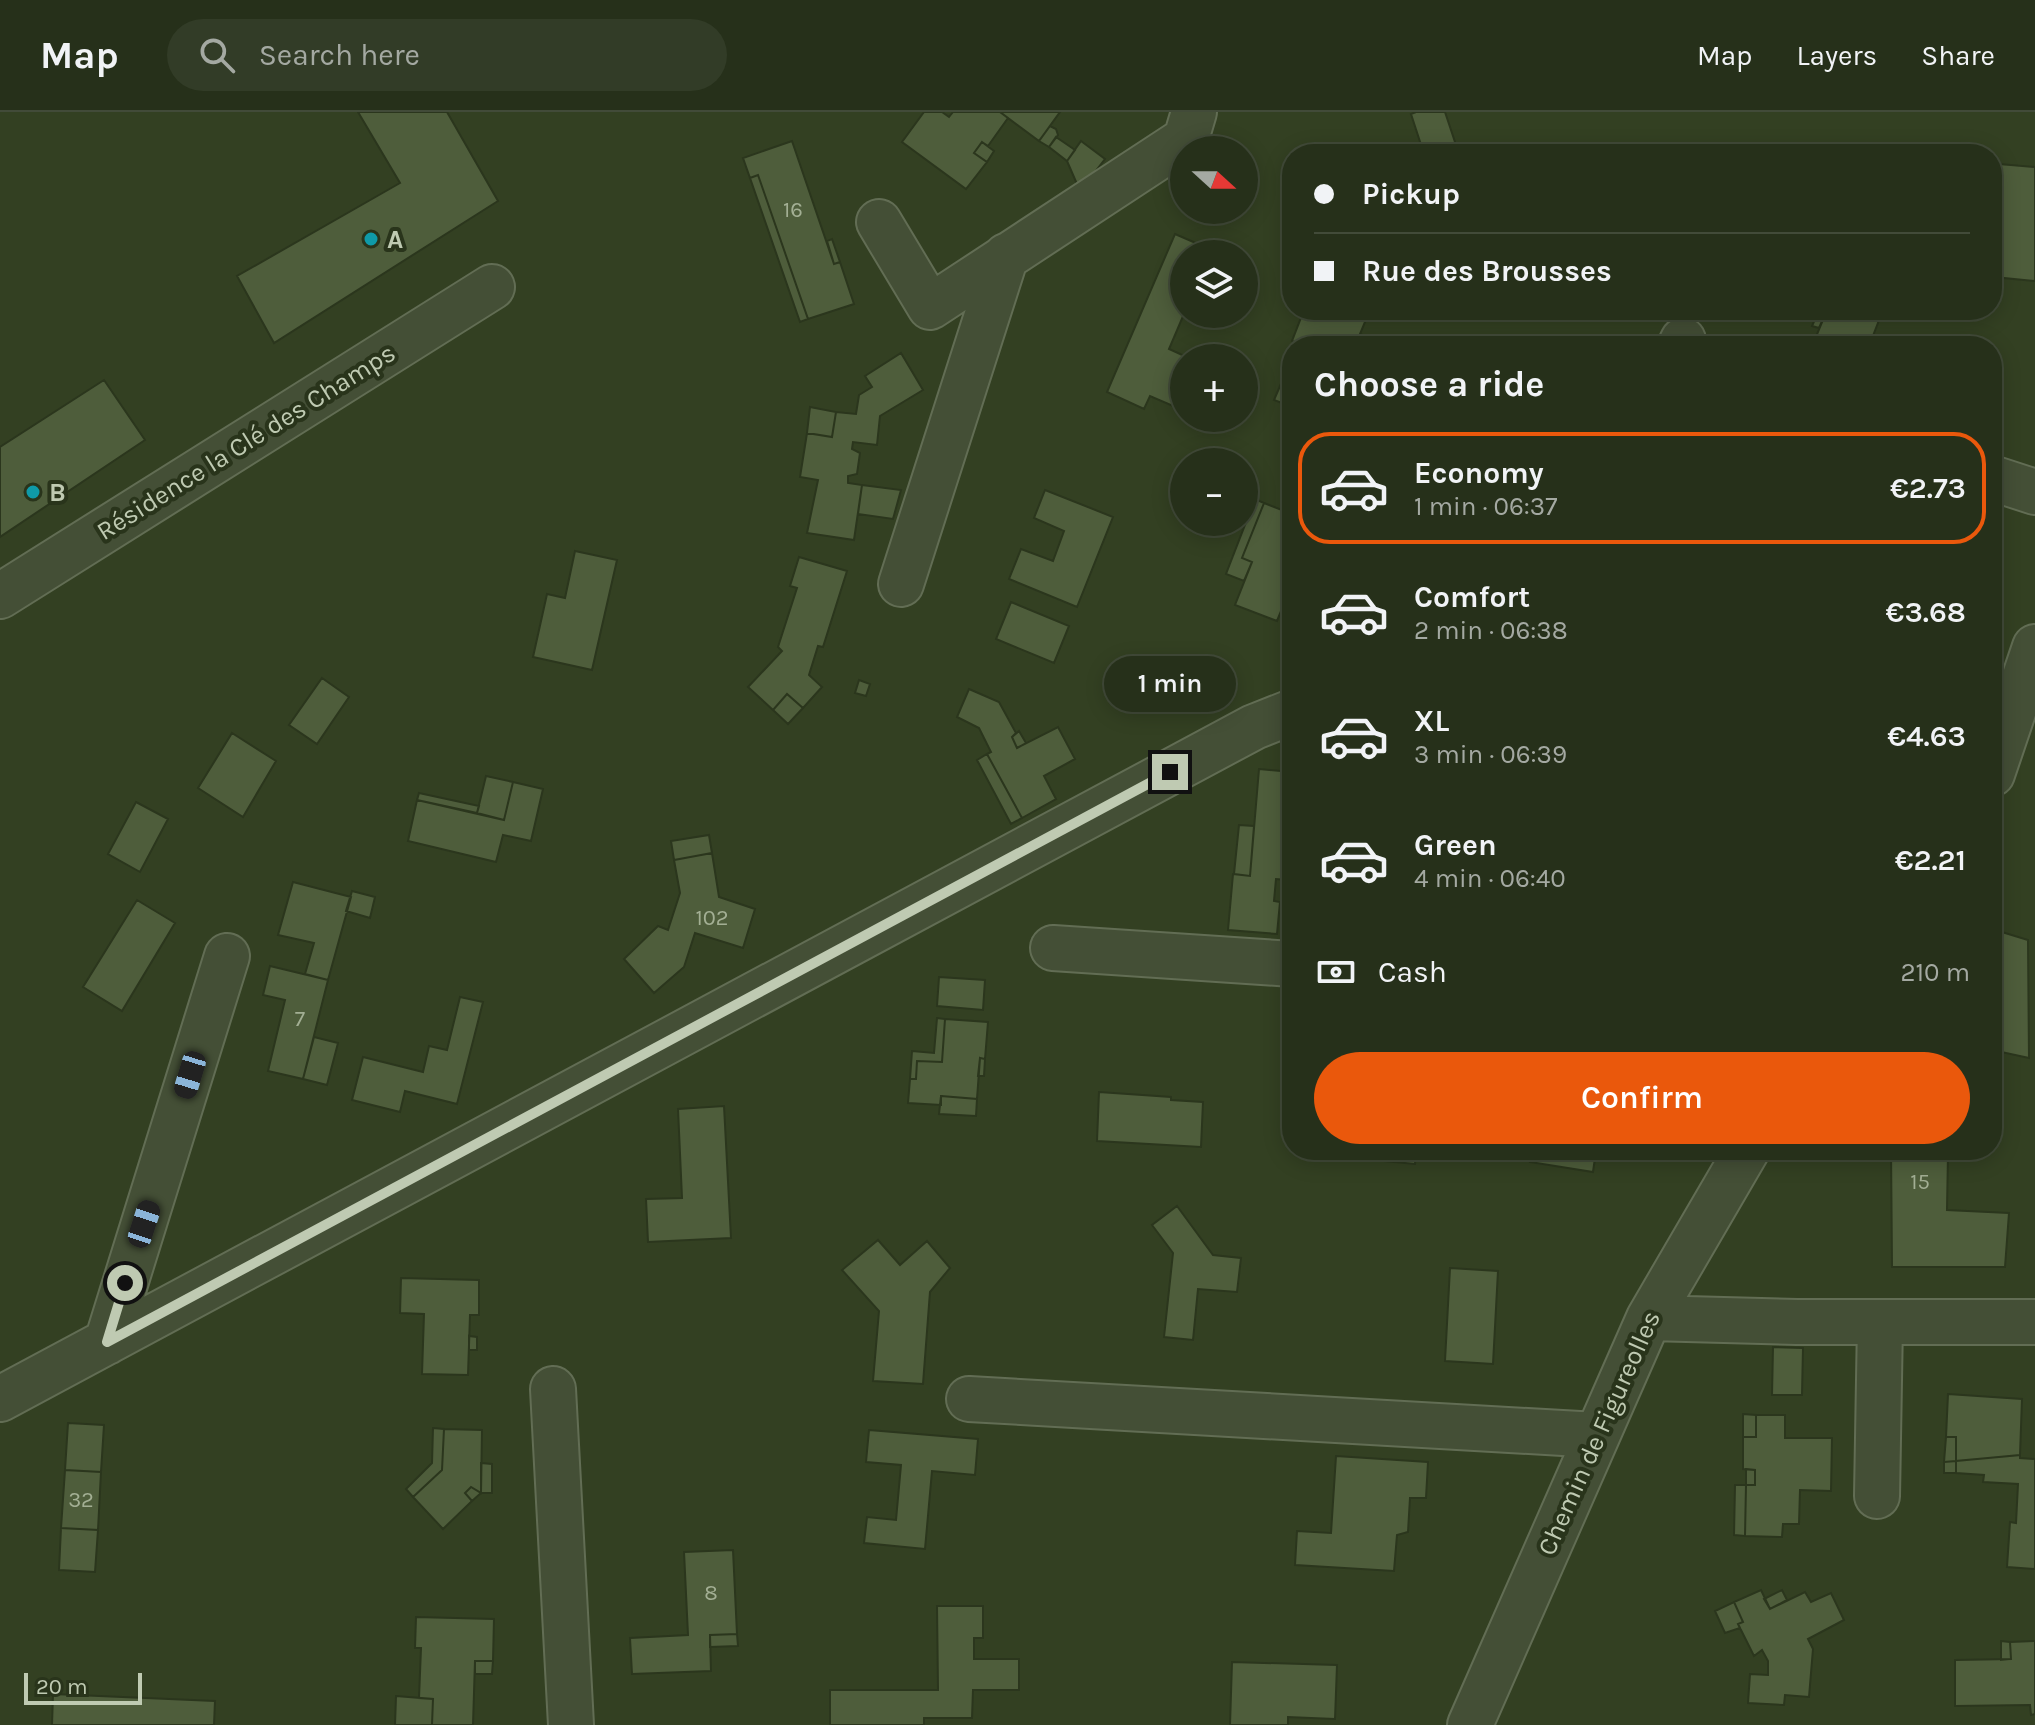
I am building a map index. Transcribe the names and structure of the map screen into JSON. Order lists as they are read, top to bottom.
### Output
{
  "streets": {
    "street": ["Résidence la Clé des Champs", "Chemin de Figureolles"]
  },
  "places": ["A", "B"],
  "house_numbers": [
    "16",
    "102",
    "7",
    "15",
    "32",
    "8"
  ],
  "scale_bar": "20 m",
  "north": "right",
  "page": {
    "header": "Map",
    "search": "Search here",
    "nav": ["Map", "Layers", "Share"],
    "map_buttons": ["+", "−"],
    "banner": ["Pickup", "Rue des Brousses"],
    "heading": "Choose a ride",
    "list": [
      {
        "name": "Economy",
        "note": "1 min · 06:37",
        "value": "€2.73"
      },
      {
        "name": "Comfort",
        "note": "2 min · 06:38",
        "value": "€3.68"
      },
      {
        "name": "XL",
        "note": "3 min · 06:39",
        "value": "€4.63"
      },
      {
        "name": "Green",
        "note": "4 min · 06:40",
        "value": "€2.21"
      }
    ],
    "bubble": "1 min",
    "pay": ["Cash", "210 m"],
    "buttons": "Confirm",
    "scale": "20 m"
  }
}
